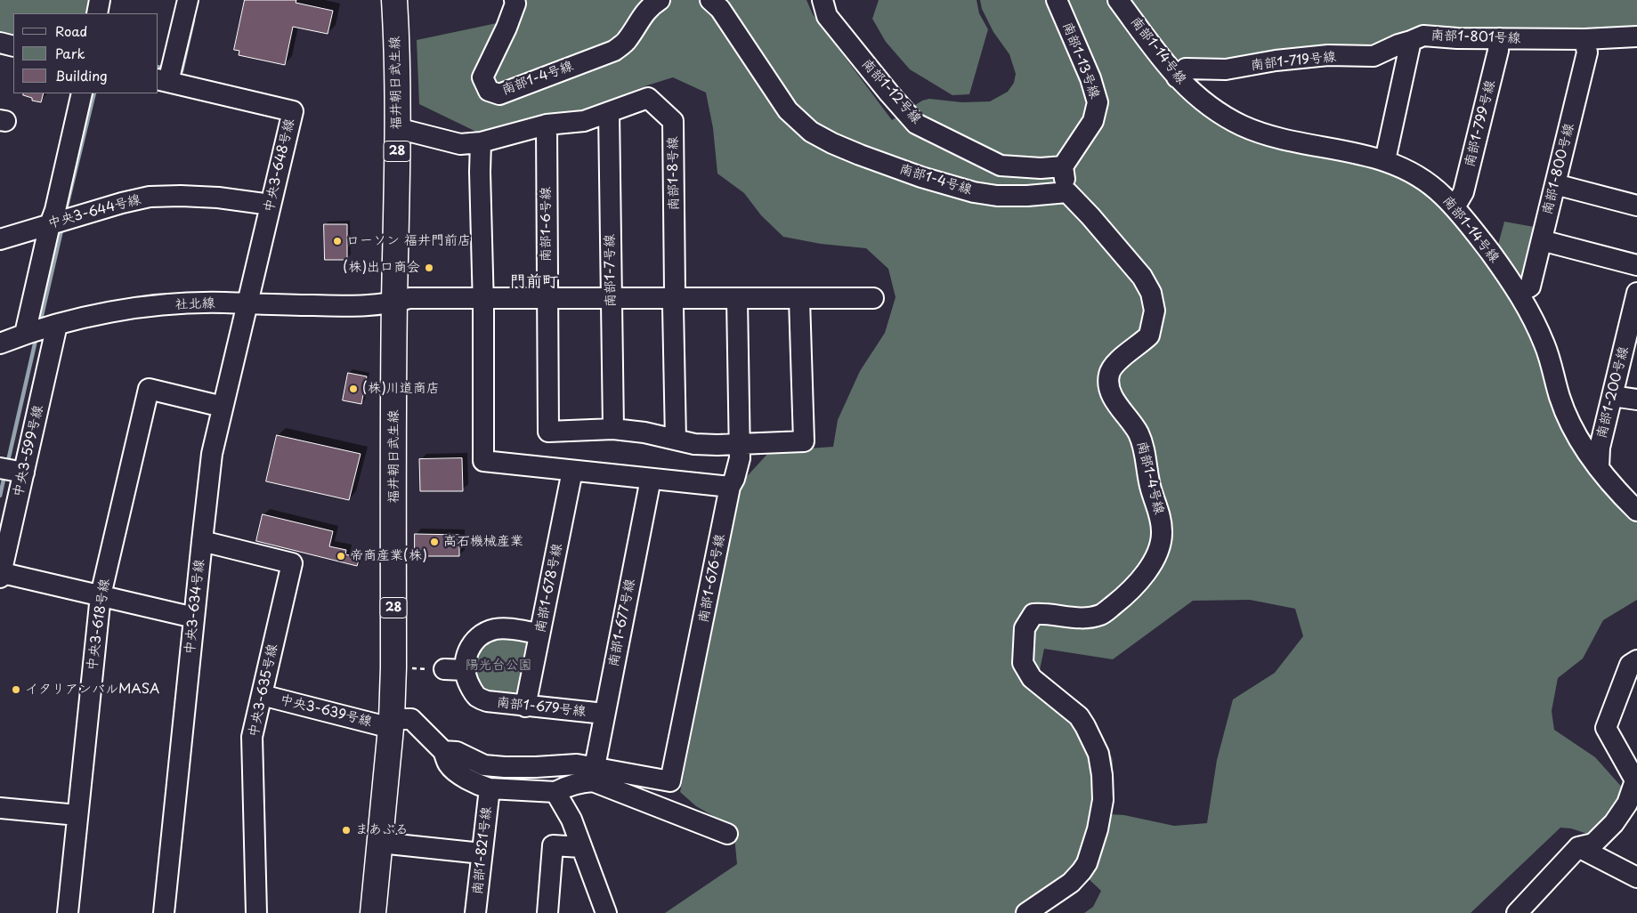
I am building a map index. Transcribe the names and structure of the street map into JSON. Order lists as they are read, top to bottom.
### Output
{
  "streets": {
    "main road": ["福井朝日武生線", "28"],
    "street": [
      "南部1-801号線",
      "南部1-14号線",
      "南部1-13号線",
      "南部1-719号線",
      "南部1-4号線",
      "南部1-12号線",
      "南部1-799号線",
      "中央3-648号線",
      "南部1-800号線",
      "南部1-8号線",
      "中央3-644号線",
      "南部1-6号線",
      "南部1-7号線",
      "社北線",
      "南部1-200号線",
      "中央3-599号線",
      "南部1-676号線",
      "南部1-678号線",
      "中央3-634号線",
      "南部1-677号線",
      "中央3-618号線",
      "中央3-635号線",
      "南部1-679号線",
      "中央3-639号線",
      "南部1-821号線"
    ]
  },
  "crossings": [
    ["南部1-801号線", "南部1-719号線"],
    ["南部1-801号線", "南部1-799号線"],
    ["南部1-801号線", "南部1-800号線"],
    ["南部1-14号線", "南部1-719号線"],
    ["南部1-14号線", "南部1-799号線"],
    ["南部1-14号線", "南部1-800号線"],
    ["南部1-14号線", "南部1-200号線"],
    ["南部1-13号線", "南部1-12号線"],
    ["福井朝日武生線", "南部1-8号線"],
    ["福井朝日武生線", "社北線"],
    ["福井朝日武生線", "中央3-639号線"],
    ["中央3-648号線", "中央3-644号線"],
    ["中央3-648号線", "社北線"],
    ["中央3-648号線", "中央3-634号線"],
    ["南部1-8号線", "南部1-6号線"],
    ["南部1-8号線", "南部1-7号線"],
    ["南部1-8号線", "社北線"],
    ["中央3-644号線", "中央3-599号線"],
    ["南部1-6号線", "南部1-7号線"],
    ["南部1-6号線", "社北線"],
    ["南部1-7号線", "社北線"],
    ["社北線", "中央3-599号線"],
    ["社北線", "中央3-634号線"],
    ["南部1-676号線", "南部1-677号線"],
    ["南部1-678号線", "南部1-679号線"],
    ["中央3-634号線", "中央3-618号線"],
    ["中央3-634号線", "中央3-635号線"],
    ["南部1-677号線", "南部1-679号線"],
    ["中央3-635号線", "中央3-639号線"]
  ],
  "districts": ["門前町"],
  "parks": ["陽光台公園"],
  "places": [
    "ローソン 福井門前店",
    "(株)出口商会",
    "(株)川道商店",
    "高石機械産業",
    "帝商産業(株)",
    "イタリアンバルMASA",
    "まあぶる"
  ],
  "legend": ["Road", "Park", "Building"]
}
